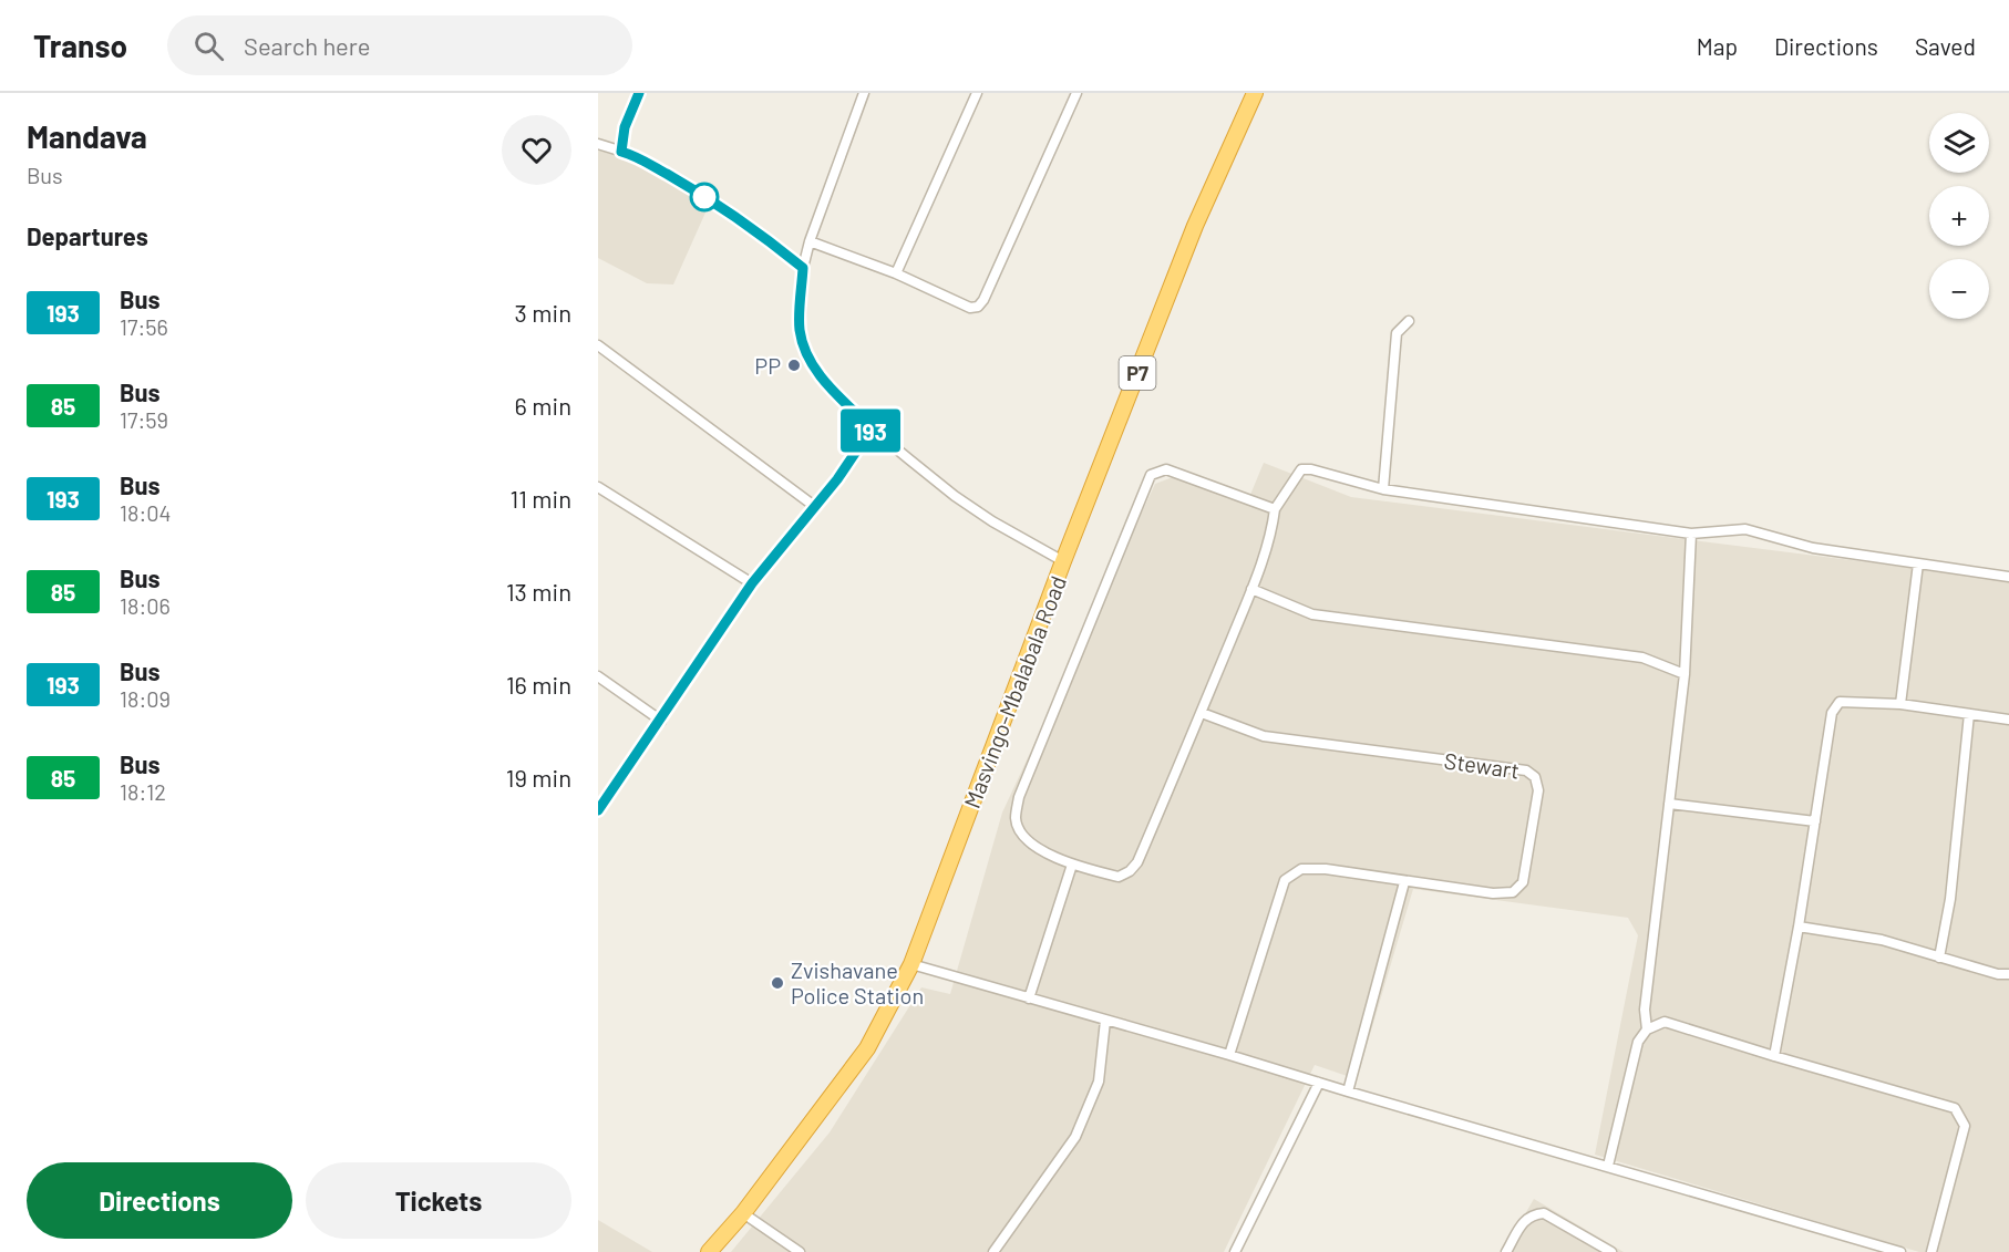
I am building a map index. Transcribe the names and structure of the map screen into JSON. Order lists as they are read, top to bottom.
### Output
{
  "streets": {
    "highway": ["P7", "Masvingo-Mbalabala Road"],
    "street": ["Stewart"]
  },
  "places": ["PP", "Zvishavane Police Station"],
  "lines": ["bus line 193"],
  "page": {
    "header": "Transo",
    "search": "Search here",
    "nav": ["Map", "Directions", "Saved"],
    "heading": [
      ["Mandava", "Bus"],
      "Departures"
    ],
    "on_map": "193",
    "map_buttons": ["+", "−"],
    "list": [
      {
        "mark": "193",
        "name": "Bus",
        "note": "17:56",
        "value": "3 min"
      },
      {
        "mark": "85",
        "name": "Bus",
        "note": "17:59",
        "value": "6 min"
      },
      {
        "mark": "193",
        "name": "Bus",
        "note": "18:04",
        "value": "11 min"
      },
      {
        "mark": "85",
        "name": "Bus",
        "note": "18:06",
        "value": "13 min"
      },
      {
        "mark": "193",
        "name": "Bus",
        "note": "18:09",
        "value": "16 min"
      },
      {
        "mark": "85",
        "name": "Bus",
        "note": "18:12",
        "value": "19 min"
      }
    ],
    "buttons": ["Directions", "Tickets"]
  }
}
